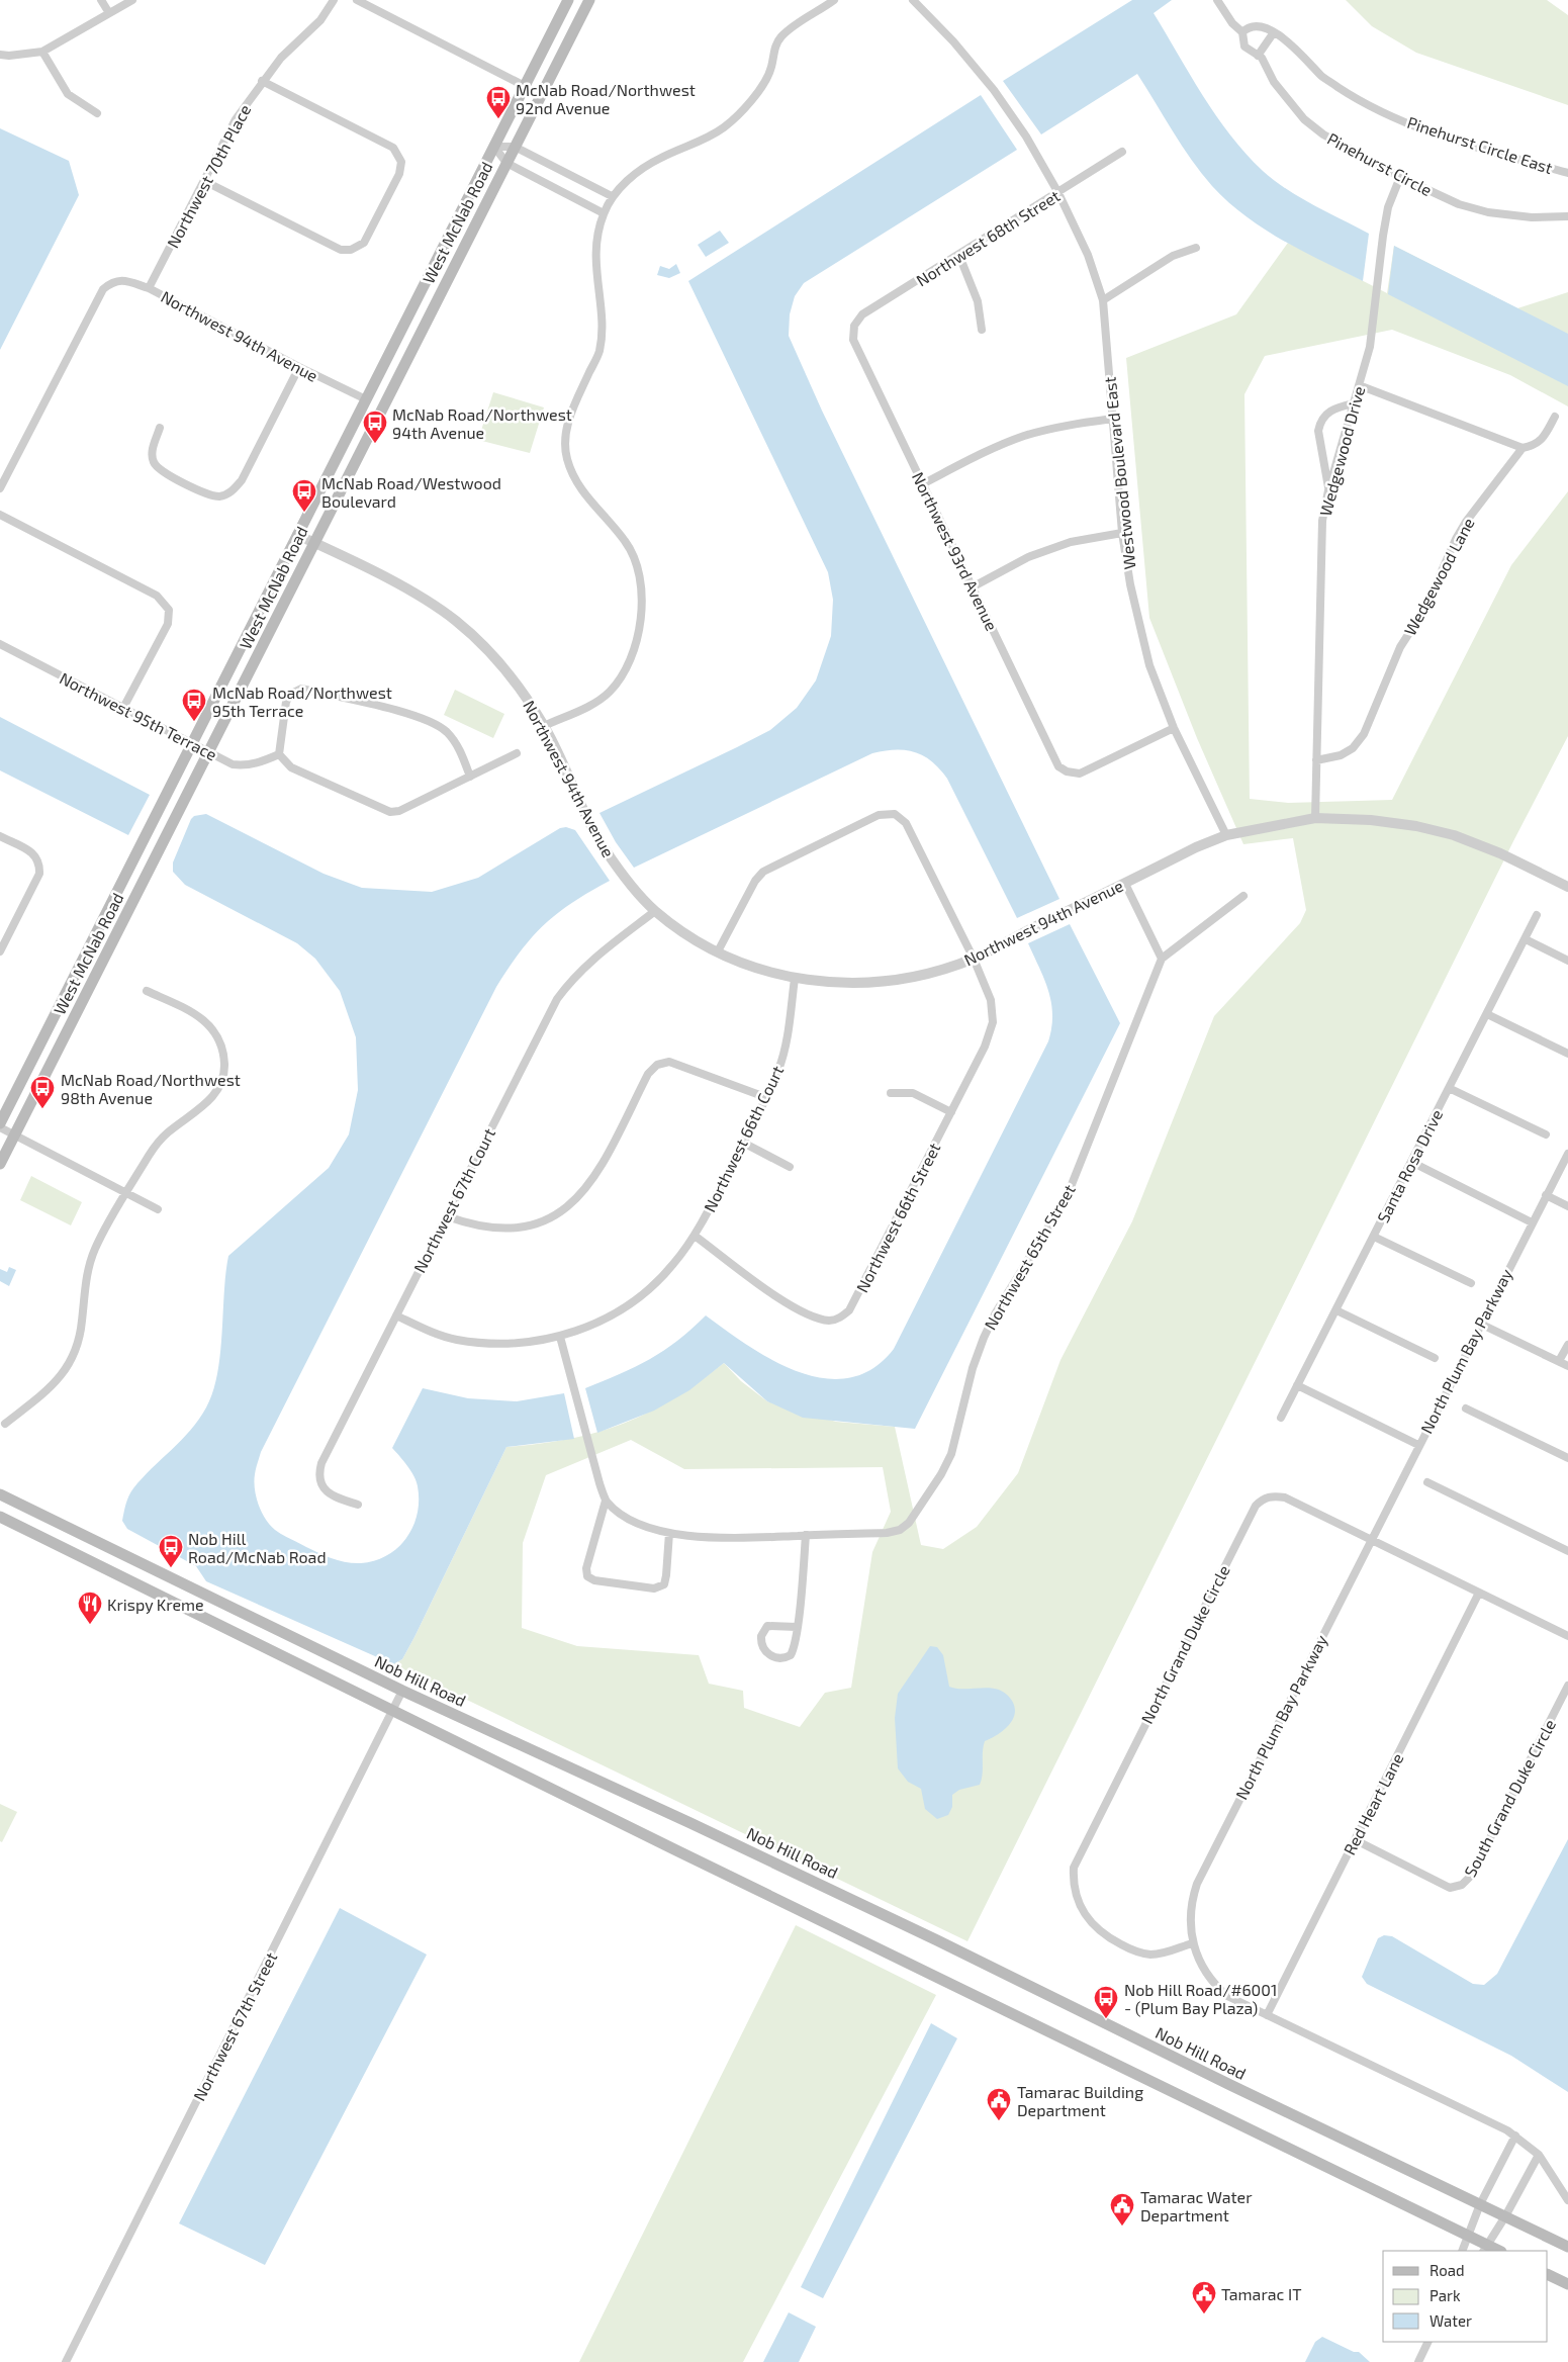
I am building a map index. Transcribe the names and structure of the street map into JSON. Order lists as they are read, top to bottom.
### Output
{
  "streets": {
    "main road": ["West McNab Road", "Nob Hill Road"],
    "street": [
      "Pinehurst Circle East",
      "Pinehurst Circle",
      "Northwest 70th Place",
      "Northwest 68th Street",
      "Northwest 94th Avenue",
      "Wedgewood Drive",
      "Westwood Boulevard East",
      "Northwest 93rd Avenue",
      "Wedgewood Lane",
      "Northwest 95th Terrace",
      "Northwest 66th Court",
      "Santa Rosa Drive",
      "Northwest 67th Court",
      "Northwest 66th Street",
      "Northwest 65th Street",
      "North Plum Bay Parkway",
      "North Grand Duke Circle",
      "South Grand Duke Circle",
      "Red Heart Lane",
      "Northwest 67th Street"
    ]
  },
  "crossings": [
    ["Pinehurst Circle East", "Pinehurst Circle"],
    ["Pinehurst Circle", "Wedgewood Drive"],
    ["Northwest 70th Place", "Northwest 94th Avenue"],
    ["West McNab Road", "Northwest 94th Avenue"],
    ["West McNab Road", "Northwest 95th Terrace"],
    ["Northwest 68th Street", "Westwood Boulevard East"],
    ["Northwest 68th Street", "Northwest 93rd Avenue"],
    ["Northwest 94th Avenue", "Wedgewood Drive"],
    ["Northwest 94th Avenue", "Westwood Boulevard East"],
    ["Northwest 94th Avenue", "Northwest 66th Court"],
    ["Northwest 94th Avenue", "Northwest 67th Court"],
    ["Northwest 94th Avenue", "Northwest 66th Street"],
    ["Wedgewood Drive", "Wedgewood Lane"],
    ["Westwood Boulevard East", "Northwest 93rd Avenue"],
    ["Northwest 66th Court", "Northwest 67th Court"],
    ["Northwest 66th Court", "Northwest 66th Street"],
    ["North Plum Bay Parkway", "North Grand Duke Circle"],
    ["North Plum Bay Parkway", "Red Heart Lane"],
    ["North Grand Duke Circle", "Red Heart Lane"],
    ["Nob Hill Road", "Northwest 67th Street"],
    ["South Grand Duke Circle", "Red Heart Lane"]
  ],
  "places": {
    "bus stop": [
      "McNab Road/Northwest 92nd Avenue",
      "McNab Road/Northwest 94th Avenue",
      "McNab Road/Westwood Boulevard",
      "McNab Road/Northwest 95th Terrace",
      "McNab Road/Northwest 98th Avenue",
      "Nob Hill Road/McNab Road",
      "Nob Hill Road/#6001 - (Plum Bay Plaza)"
    ],
    "restaurant": ["Krispy Kreme"],
    "public building": ["Tamarac Building Department", "Tamarac Water Department", "Tamarac IT"]
  },
  "legend": ["Road", "Park", "Water"]
}
